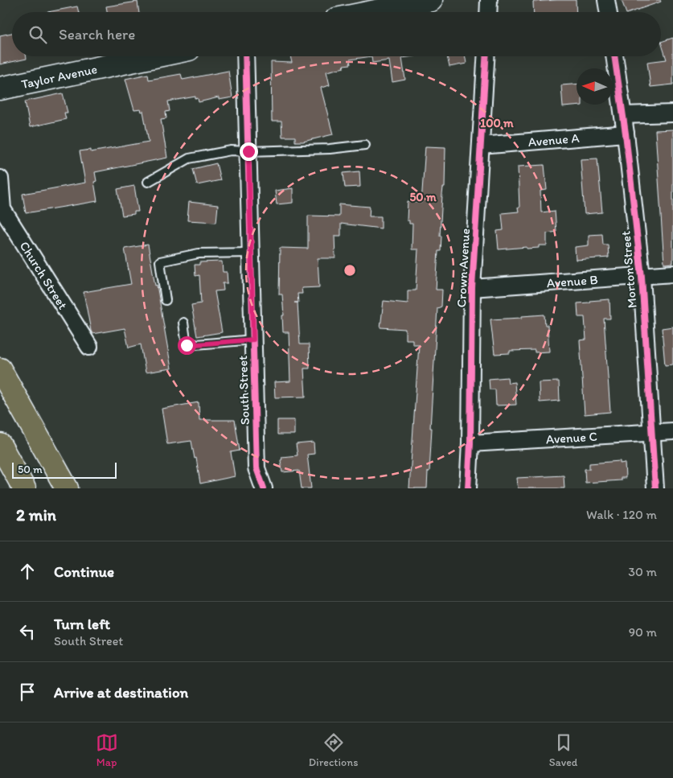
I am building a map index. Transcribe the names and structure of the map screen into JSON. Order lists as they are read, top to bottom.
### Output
{
  "streets": {
    "street": [
      "Taylor Avenue",
      "Avenue A",
      "Crown Avenue",
      "Morton Street",
      "Church Street",
      "Avenue B",
      "South Street",
      "Avenue C"
    ]
  },
  "crossings": [
    ["Avenue A", "Crown Avenue"],
    ["Avenue A", "Morton Street"],
    ["Crown Avenue", "Avenue B"],
    ["Crown Avenue", "Avenue C"],
    ["Morton Street", "Avenue B"],
    ["Morton Street", "Avenue C"]
  ],
  "scale_bar": "50 m",
  "north": "left",
  "page": {
    "search": "Search here",
    "scale": "50 m",
    "heading": ["2 min", "Walk · 120 m"],
    "list": [
      ["Continue", "30 m"],
      ["Turn left", "South Street", "90 m"],
      "Arrive at destination"
    ],
    "nav": ["Map", "Directions", "Saved"]
  },
  "rings": ["100 m", "50 m"]
}
